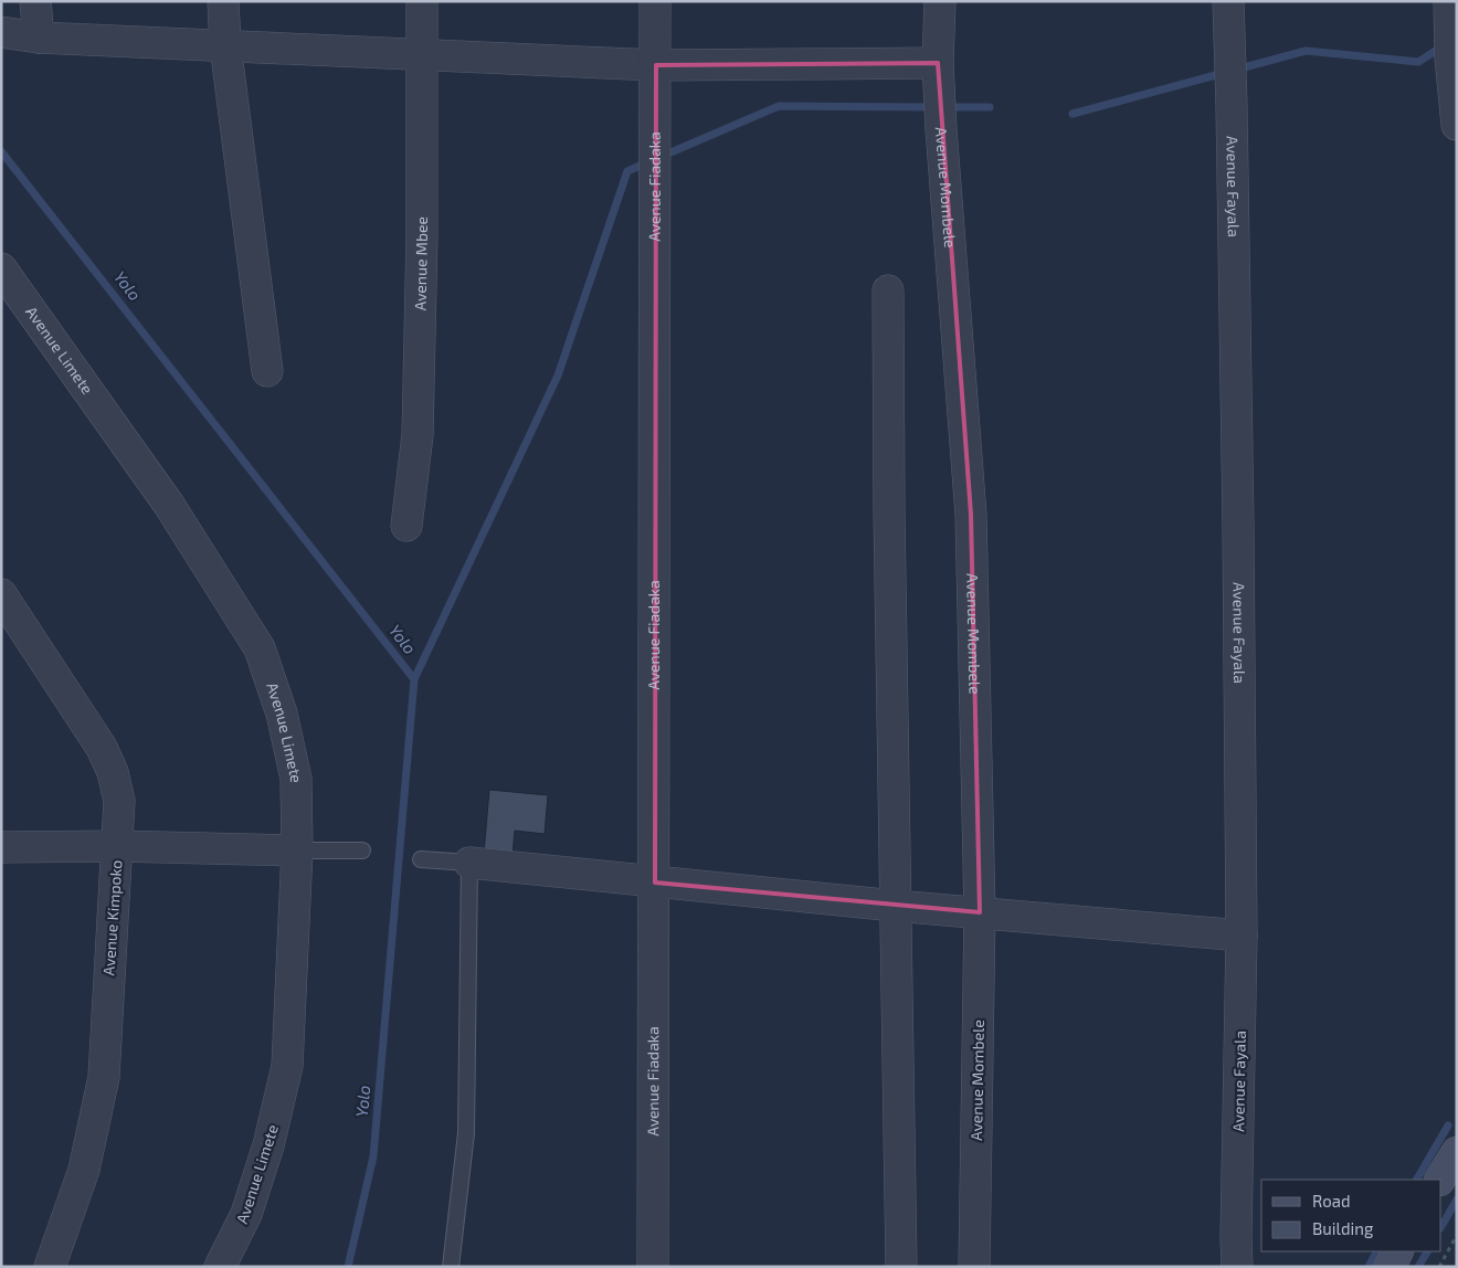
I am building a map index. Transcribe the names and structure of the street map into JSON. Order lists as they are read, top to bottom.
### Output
{
  "streets": {
    "street": [
      "Avenue Fiadaka",
      "Avenue Mombele",
      "Avenue Fayala",
      "Avenue Mbee",
      "Avenue Limete",
      "Avenue Kimpoko"
    ]
  },
  "water": ["Yolo"],
  "legend": ["Road", "Building"]
}
